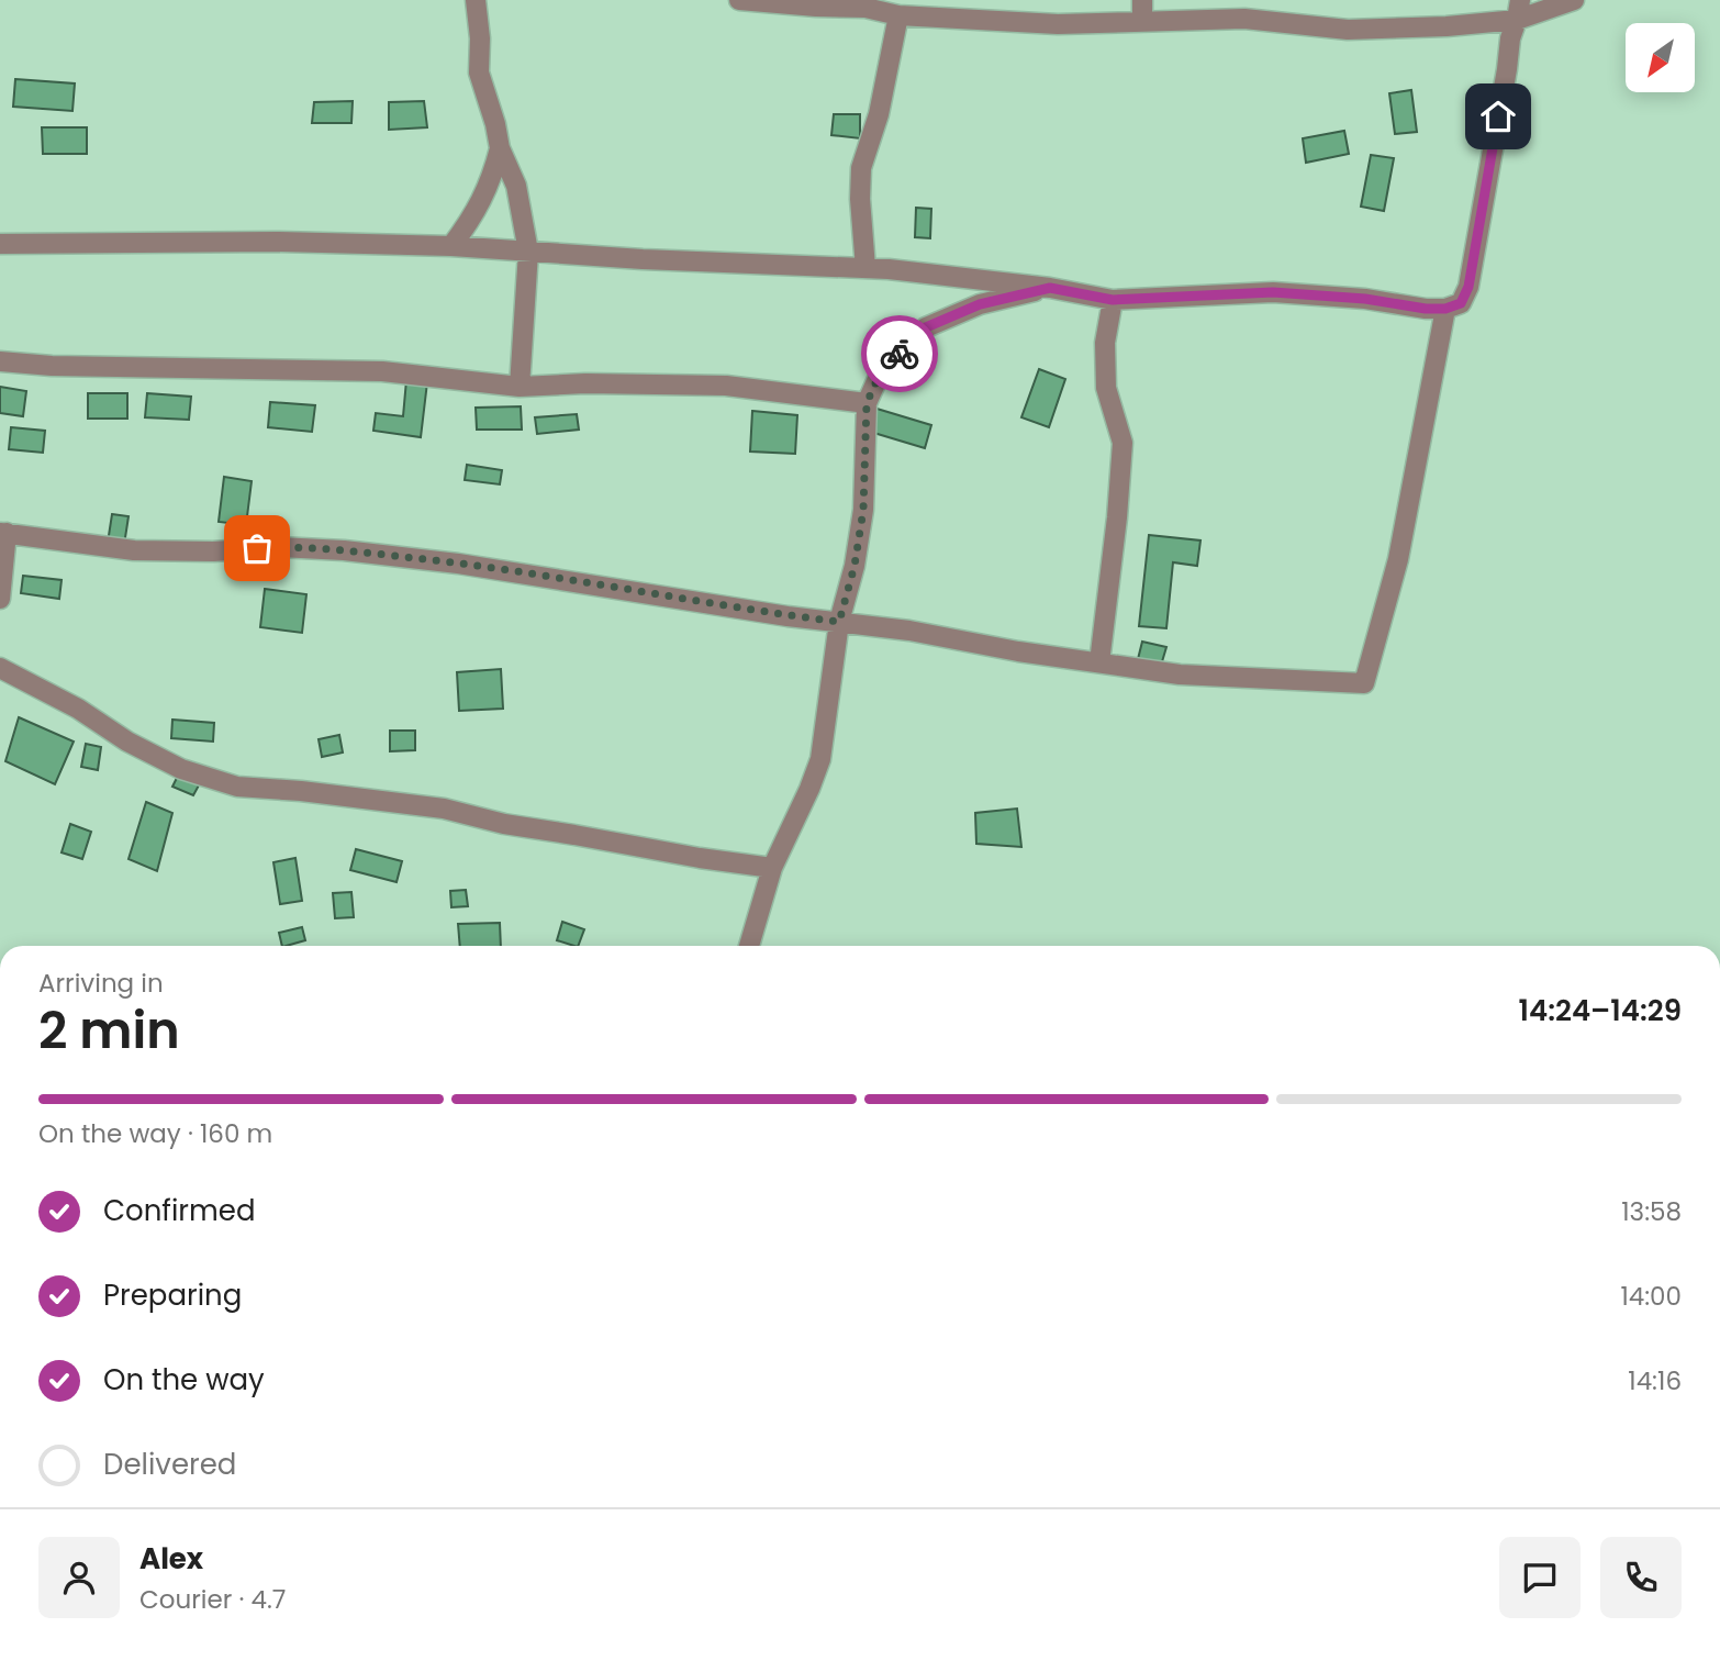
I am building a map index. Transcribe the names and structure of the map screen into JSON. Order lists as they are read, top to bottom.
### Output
{
  "north": "bottom left",
  "page": {
    "heading": ["2 min", "Arriving in", "14:24–14:29"],
    "panel": ["Alex", "Courier · 4.7"],
    "bar": "On the way · 160 m",
    "list": [
      ["Confirmed", "13:58"],
      ["Preparing", "14:00"],
      ["On the way", "14:16"],
      "Delivered"
    ]
  }
}
